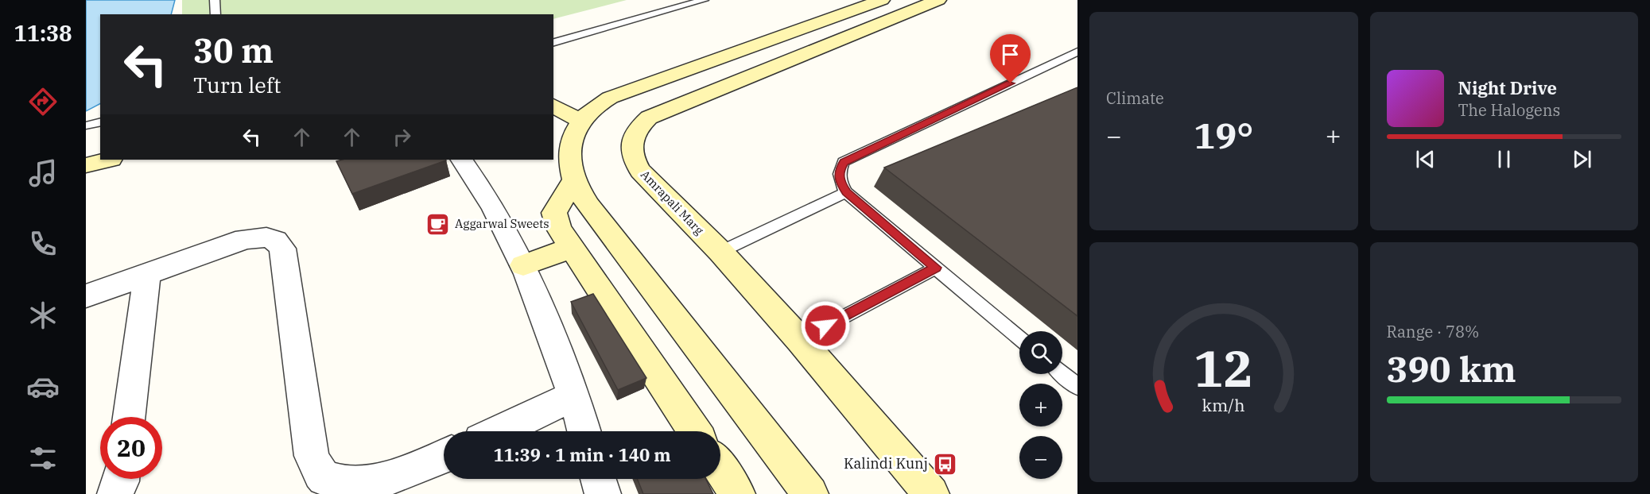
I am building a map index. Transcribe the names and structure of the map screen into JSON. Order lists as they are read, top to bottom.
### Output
{
  "streets": {
    "main road": ["Amrapali Marg"]
  },
  "places": {
    "cafe": ["Aggarwal Sweets"],
    "bus stop": ["Kalindi Kunj"]
  },
  "page": {
    "tabs": "11:38",
    "tile": [
      "Climate",
      ["Range · 78%", "390 km"]
    ],
    "turn": ["30 m", "Turn left"],
    "song": ["Night Drive", "The Halogens"],
    "heat": ["−", "19°", "+"],
    "map_buttons": ["+", "−"],
    "limit": "20",
    "trip": "11:39 · 1 min · 140 m",
    "gauge": ["12", "km/h"]
  }
}
